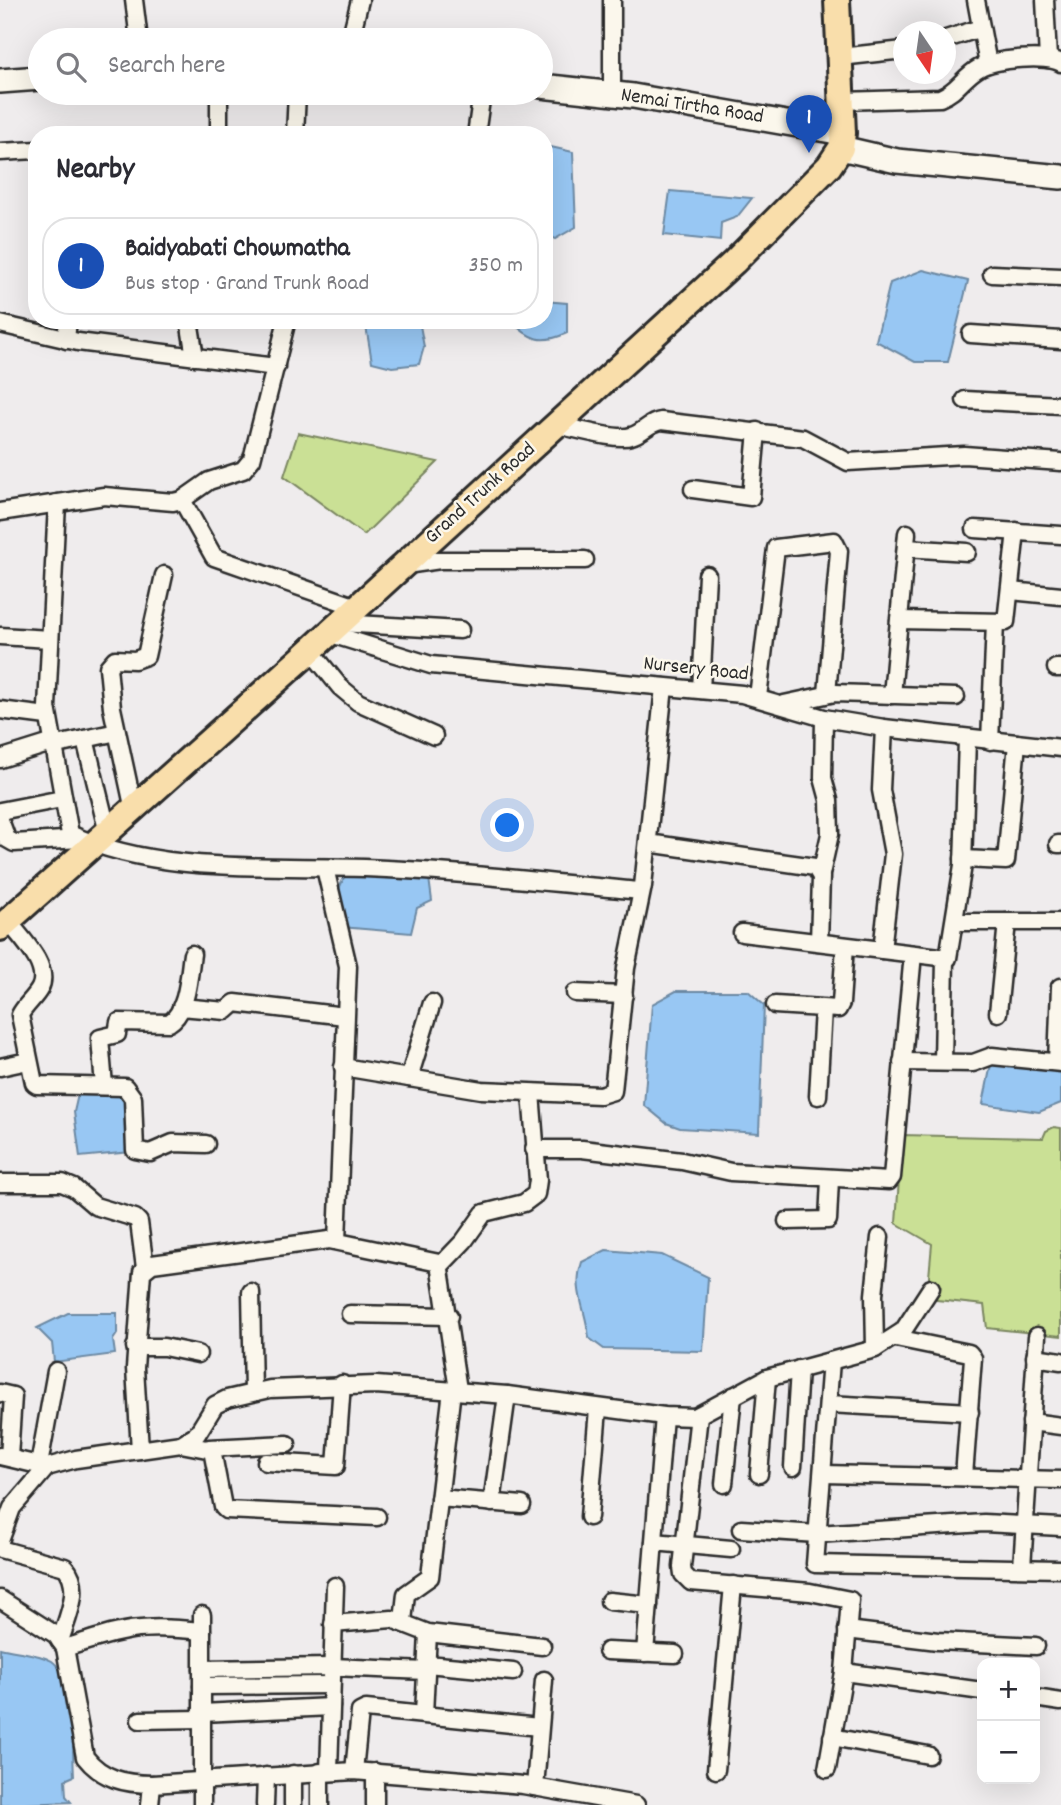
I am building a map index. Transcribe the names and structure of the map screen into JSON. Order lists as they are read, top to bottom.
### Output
{
  "streets": {
    "main road": ["Grand Trunk Road"],
    "street": ["Nemai Tirtha Road", "Nursery Road"]
  },
  "crossings": [
    ["Nemai Tirtha Road", "Grand Trunk Road"],
    ["Grand Trunk Road", "Nursery Road"]
  ],
  "north": "bottom",
  "page": {
    "search": "Search here",
    "pins": "1",
    "heading": "Nearby",
    "list": [
      {
        "mark": "1",
        "name": "Baidyabati Chowmatha",
        "note": "Bus stop · Grand Trunk Road",
        "value": "350 m"
      }
    ],
    "map_buttons": ["+", "−"]
  }
}
